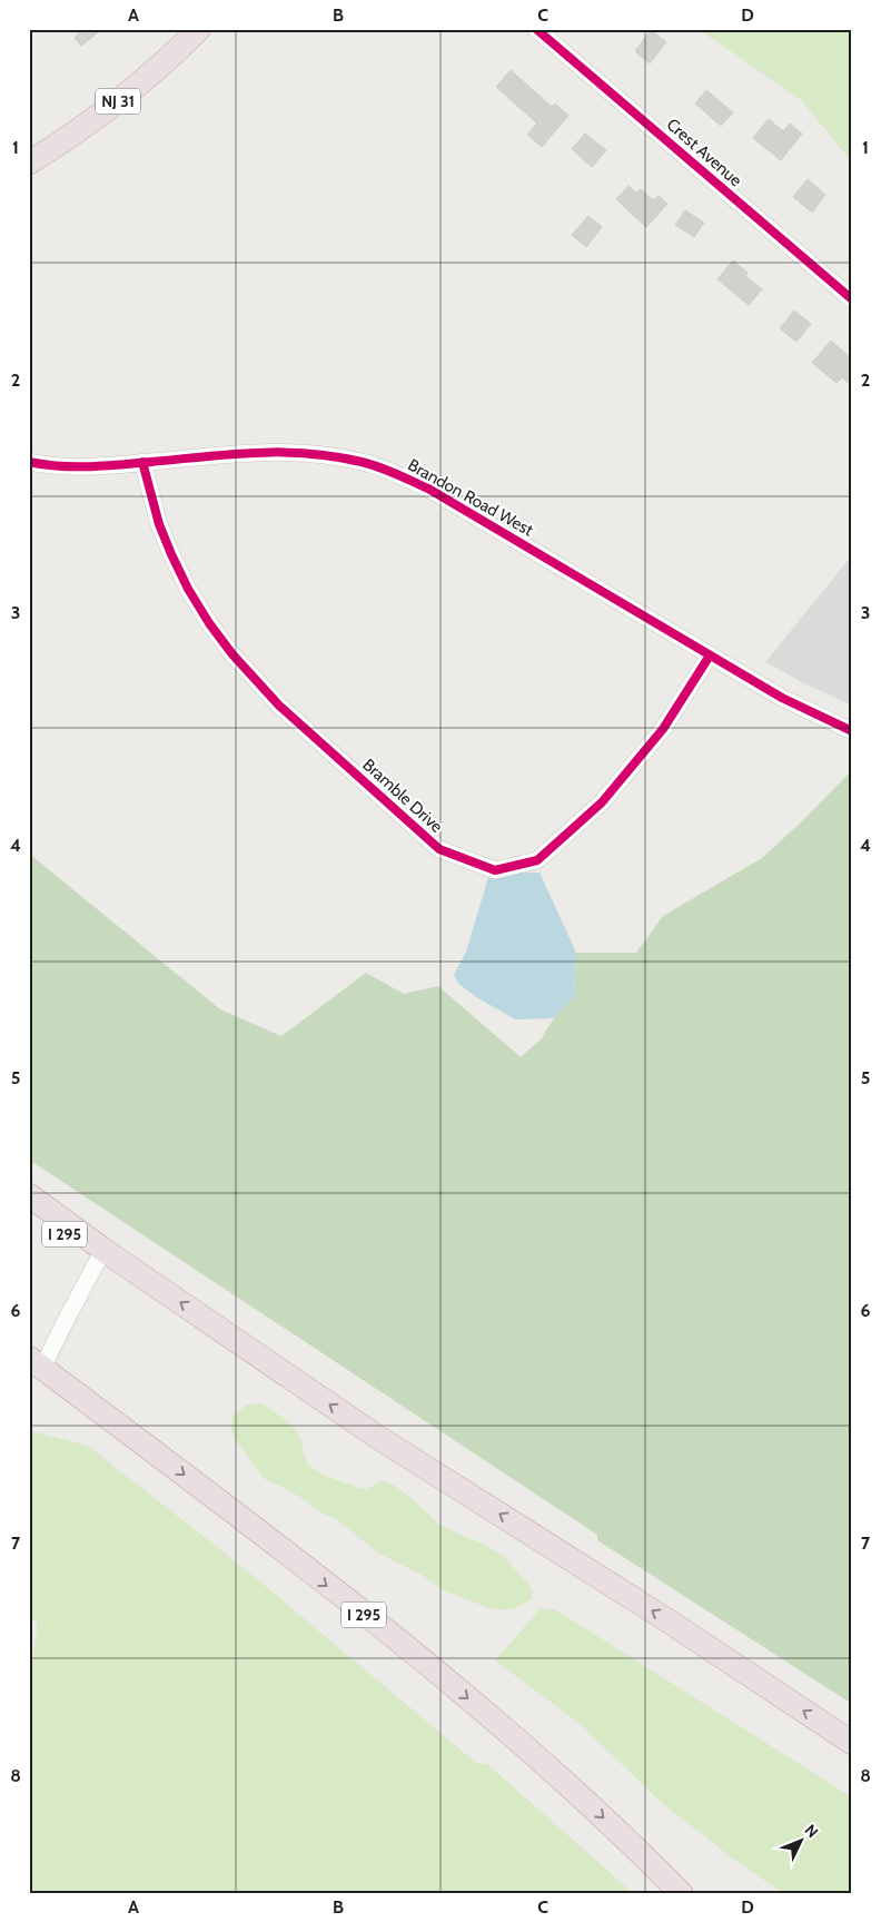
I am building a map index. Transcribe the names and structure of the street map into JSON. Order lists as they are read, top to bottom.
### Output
{
  "streets": {
    "highway": ["NJ 31", "I 295"],
    "street": ["Crest Avenue", "Brandon Road West", "Bramble Drive"]
  },
  "crossings": [
    ["Brandon Road West", "Bramble Drive"]
  ],
  "north": "top right",
  "grid": {
    "columns": [
      "A",
      "B",
      "C",
      "D"
    ],
    "rows": [
      "1",
      "2",
      "3",
      "4",
      "5",
      "6",
      "7",
      "8"
    ]
  }
}
